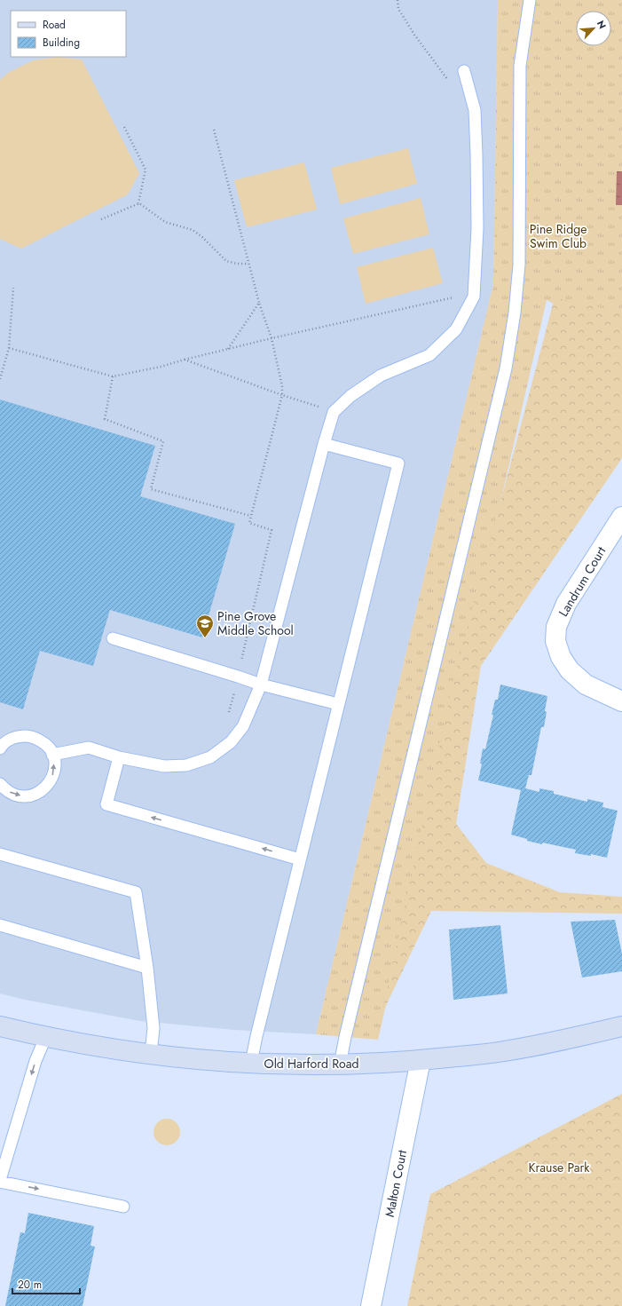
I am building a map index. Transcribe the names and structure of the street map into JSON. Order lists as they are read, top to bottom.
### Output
{
  "streets": {
    "street": ["Landrum Court", "Old Harford Road", "Malton Court"]
  },
  "crossings": [
    ["Old Harford Road", "Malton Court"]
  ],
  "parks": ["Pine Ridge Swim Club", "Krause Park"],
  "places": {
    "school or university": ["Pine Grove Middle School"]
  },
  "legend": ["Road", "Building"],
  "scale_bar": "20 m",
  "north": "top right"
}
